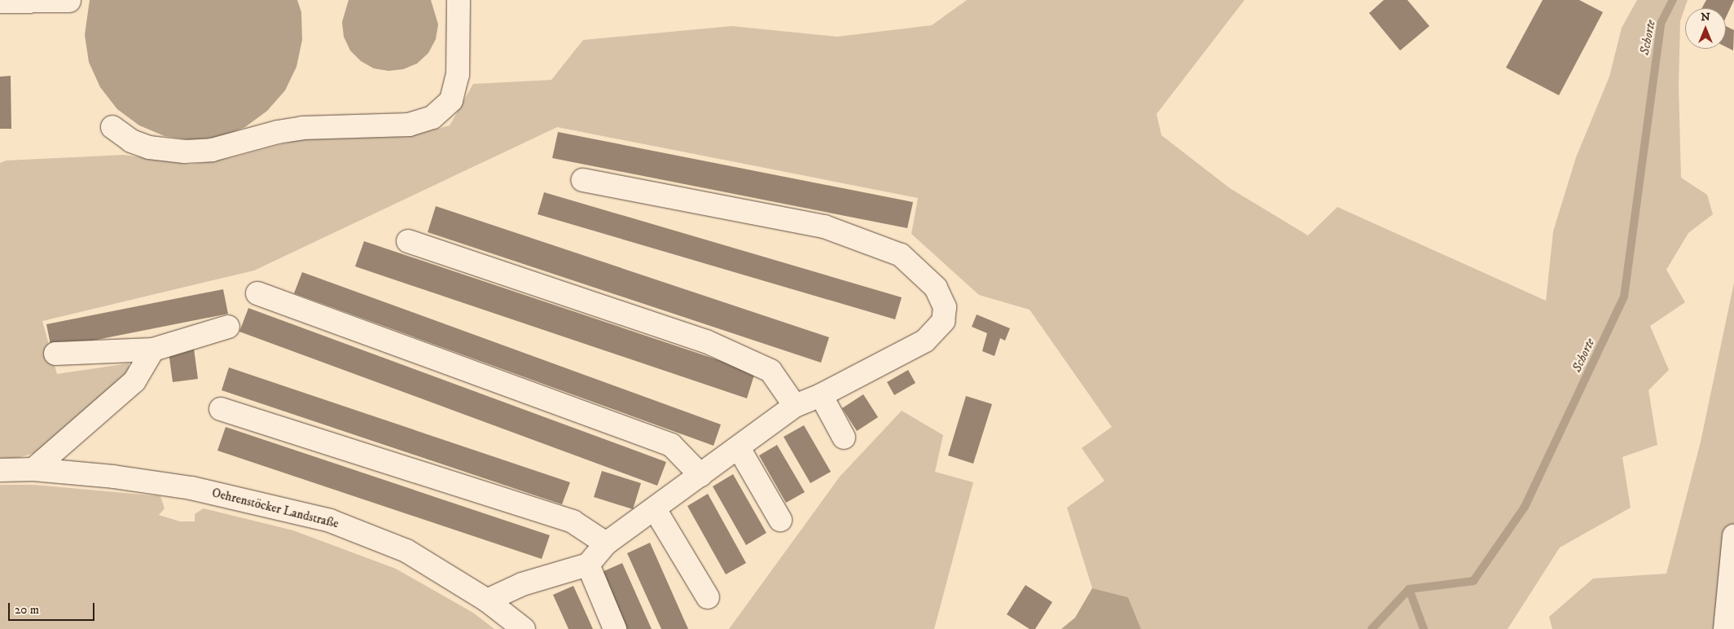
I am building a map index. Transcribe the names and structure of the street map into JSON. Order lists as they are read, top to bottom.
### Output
{
  "streets": {
    "street": ["Oehrenstöcker Landstraße"]
  },
  "water": ["Schorte"],
  "scale_bar": "20 m",
  "north": "top"
}
